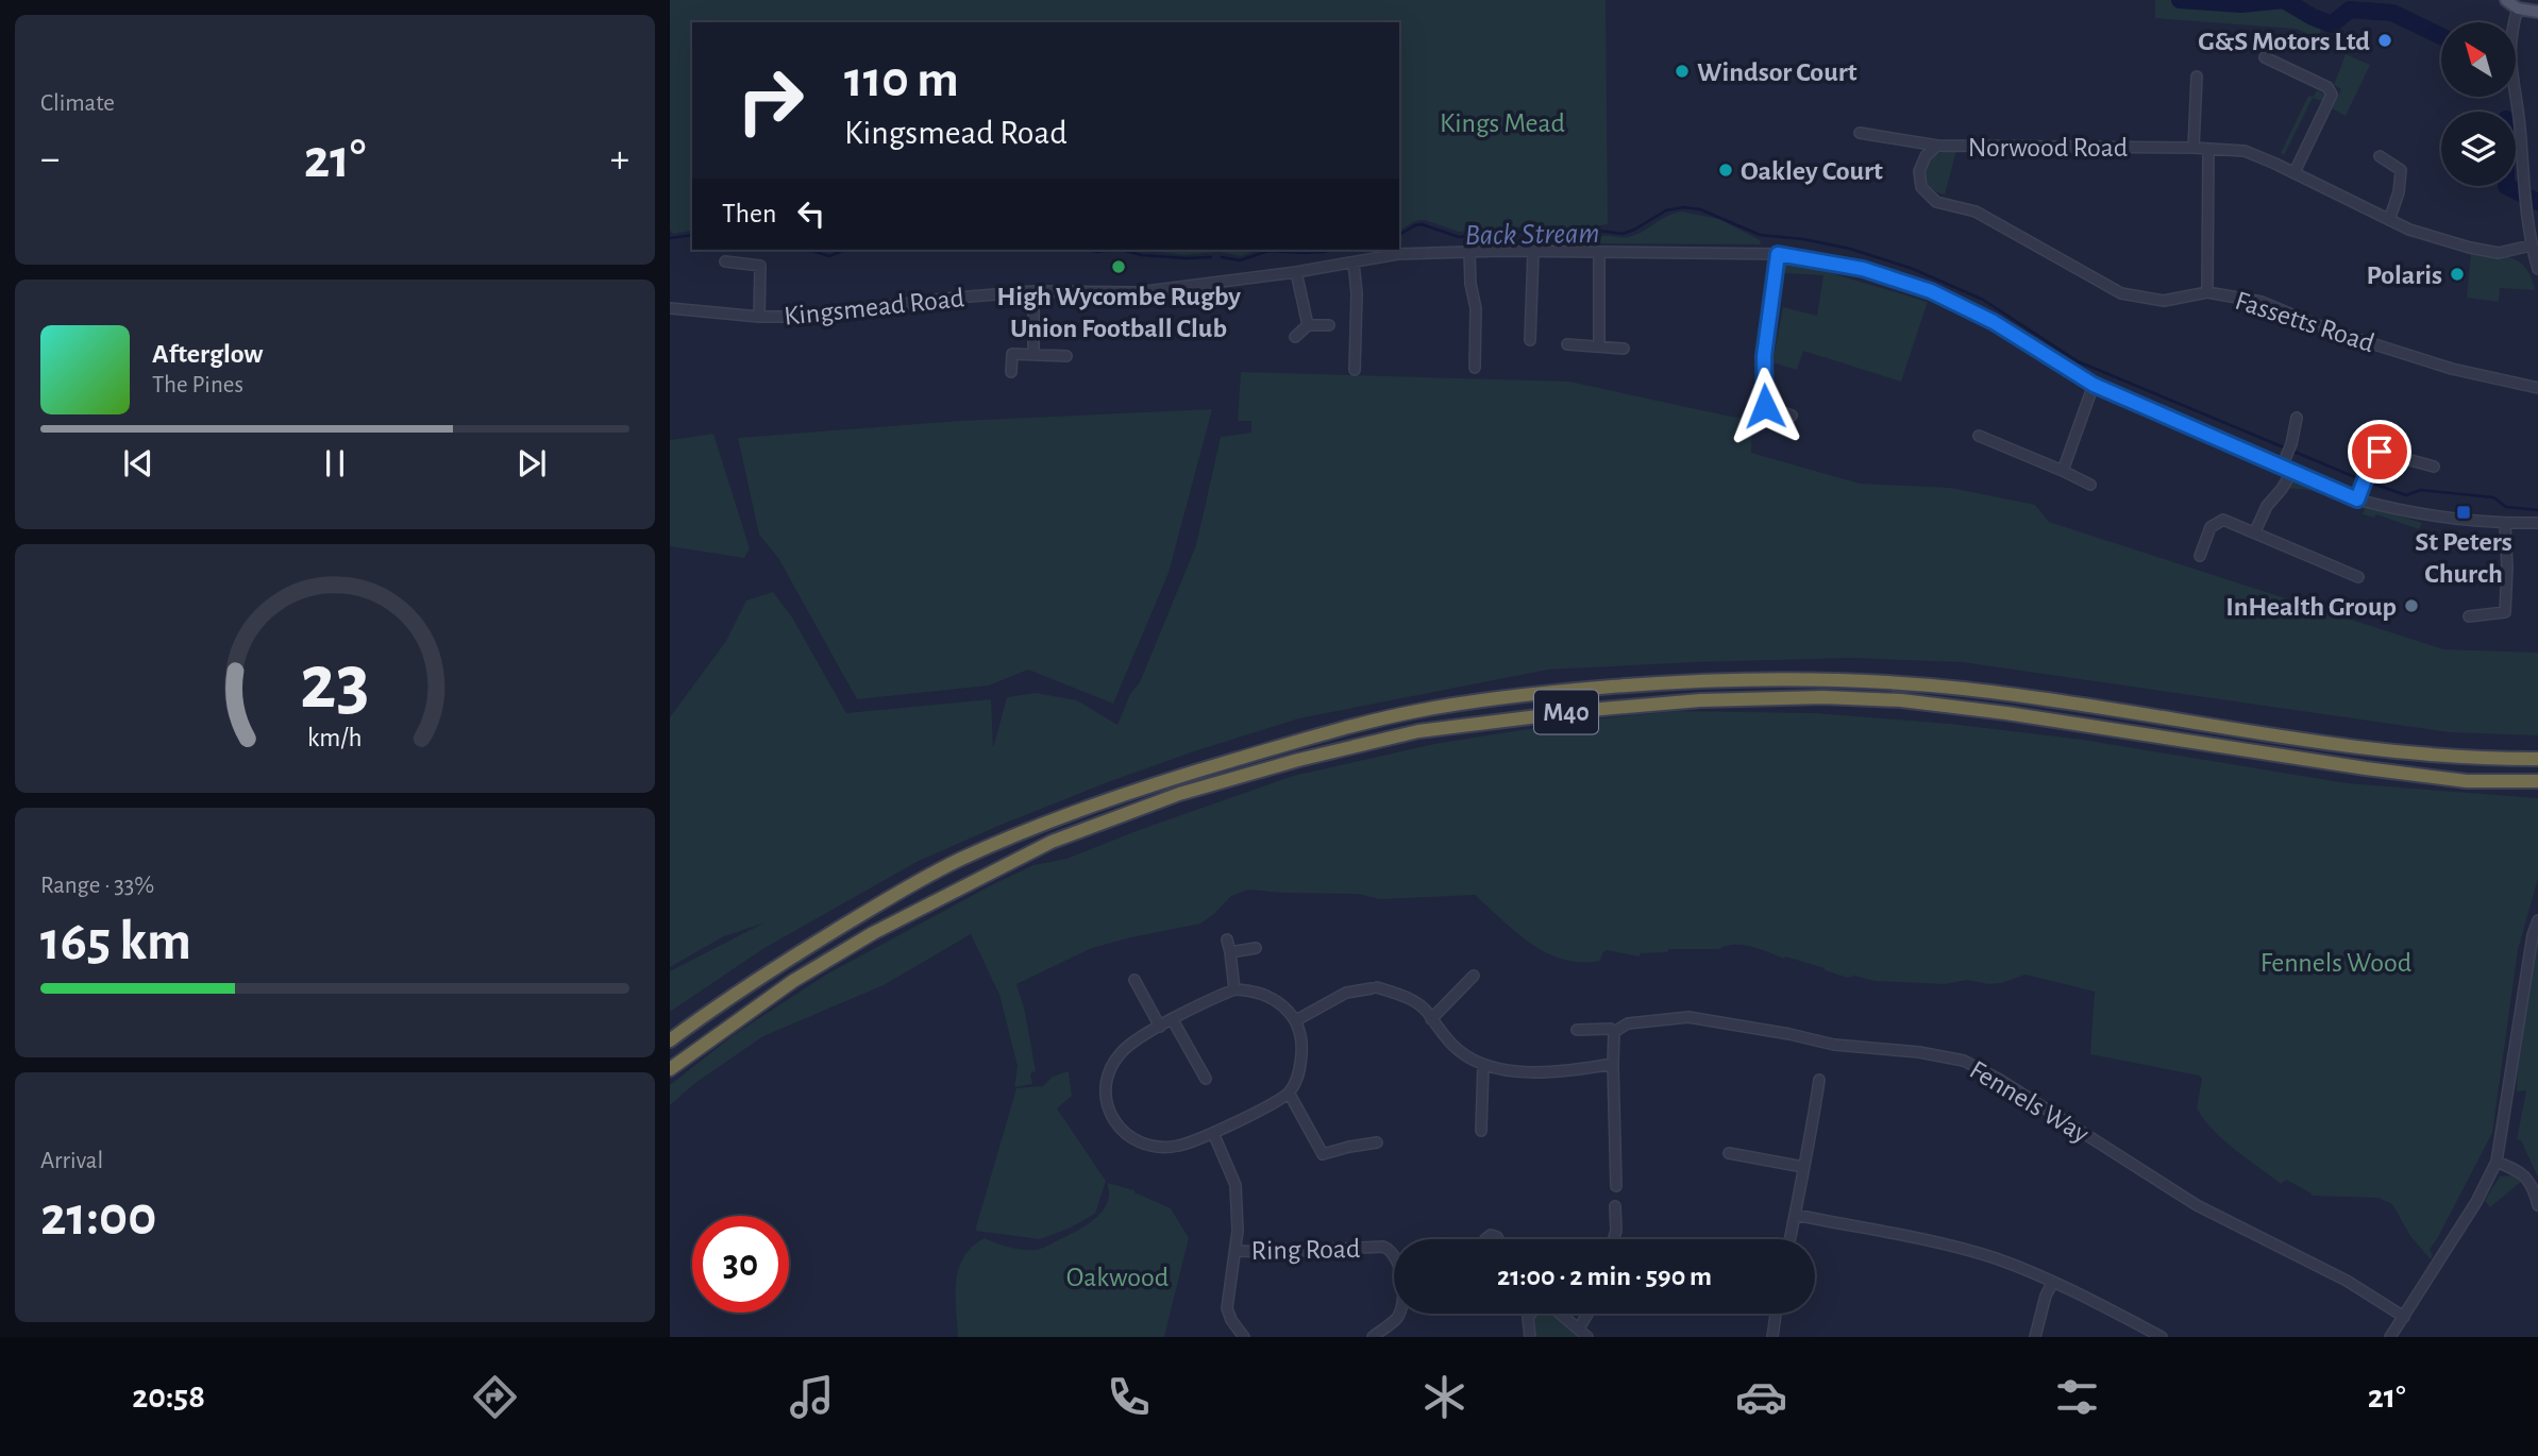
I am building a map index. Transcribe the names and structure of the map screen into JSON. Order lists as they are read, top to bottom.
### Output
{
  "streets": {
    "highway": ["M40"],
    "street": [
      "Norwood Road",
      "Kingsmead Road",
      "Fassetts Road",
      "Fennels Way",
      "Ring Road"
    ]
  },
  "crossings": [
    ["Norwood Road", "Fassetts Road"]
  ],
  "water": ["Back Stream"],
  "parks": ["Kings Mead", "Fennels Wood", "Oakwood"],
  "places": {
    "other": [
      "G&S Motors Ltd",
      "Windsor Court",
      "Oakley Court",
      "High Wycombe Rugby Union Football Club",
      "Polaris",
      "InHealth Group"
    ],
    "transit": ["St Peters Church"]
  },
  "north": "top left",
  "page": {
    "tile": [
      "Climate",
      ["Range · 33%", "165 km"],
      ["Arrival", "21:00"]
    ],
    "turn": ["110 m", "Kingsmead Road"],
    "heat": ["−", "21°", "+"],
    "then": "Then",
    "song": ["Afterglow", "The Pines"],
    "limit": "30",
    "trip": "21:00 · 2 min · 590 m",
    "tabs": ["20:58", "21°"],
    "gauge": ["23", "km/h"]
  }
}
